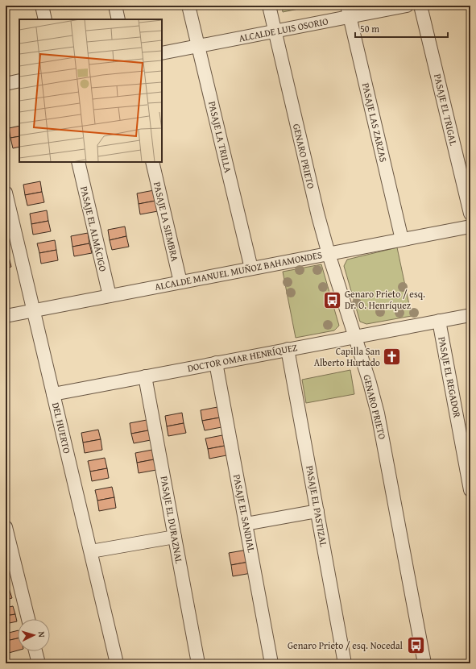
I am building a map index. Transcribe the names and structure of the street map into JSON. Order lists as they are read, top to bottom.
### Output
{
  "streets": {
    "street": [
      "ALCALDE LUIS OSORIO",
      "PASAJE EL TRIGAL",
      "PASAJE LAS ZARZAS",
      "PASAJE LA TRILLA",
      "GENARO PRIETO",
      "PASAJE LA SIEMBRA",
      "PASAJE EL ALMÁCIGO",
      "ALCALDE MANUEL MUÑOZ BAHAMONDES",
      "DOCTOR OMAR HENRÍQUEZ",
      "PASAJE EL REGADOR",
      "DEL HUERTO",
      "PASAJE EL PASTIZAL",
      "PASAJE EL SANDIAL",
      "PASAJE EL DURAZNAL"
    ]
  },
  "crossings": [
    ["ALCALDE LUIS OSORIO", "PASAJE LAS ZARZAS"],
    ["ALCALDE LUIS OSORIO", "PASAJE LA TRILLA"],
    ["ALCALDE LUIS OSORIO", "GENARO PRIETO"],
    ["PASAJE LAS ZARZAS", "ALCALDE MANUEL MUÑOZ BAHAMONDES"],
    ["PASAJE LA TRILLA", "ALCALDE MANUEL MUÑOZ BAHAMONDES"],
    ["GENARO PRIETO", "ALCALDE MANUEL MUÑOZ BAHAMONDES"],
    ["GENARO PRIETO", "DOCTOR OMAR HENRÍQUEZ"],
    ["PASAJE LA SIEMBRA", "ALCALDE MANUEL MUÑOZ BAHAMONDES"],
    ["PASAJE EL ALMÁCIGO", "ALCALDE MANUEL MUÑOZ BAHAMONDES"],
    ["ALCALDE MANUEL MUÑOZ BAHAMONDES", "DEL HUERTO"],
    ["DOCTOR OMAR HENRÍQUEZ", "PASAJE EL REGADOR"],
    ["DOCTOR OMAR HENRÍQUEZ", "DEL HUERTO"],
    ["DOCTOR OMAR HENRÍQUEZ", "PASAJE EL PASTIZAL"],
    ["DOCTOR OMAR HENRÍQUEZ", "PASAJE EL SANDIAL"],
    ["DOCTOR OMAR HENRÍQUEZ", "PASAJE EL DURAZNAL"]
  ],
  "places": {
    "bus stop": ["Genaro Prieto / esq. Dr. O. Henríquez", "Genaro Prieto / esq. Nocedal"],
    "church": ["Capilla San Alberto Hurtado"]
  },
  "scale_bar": "50 m",
  "north": "right"
}
